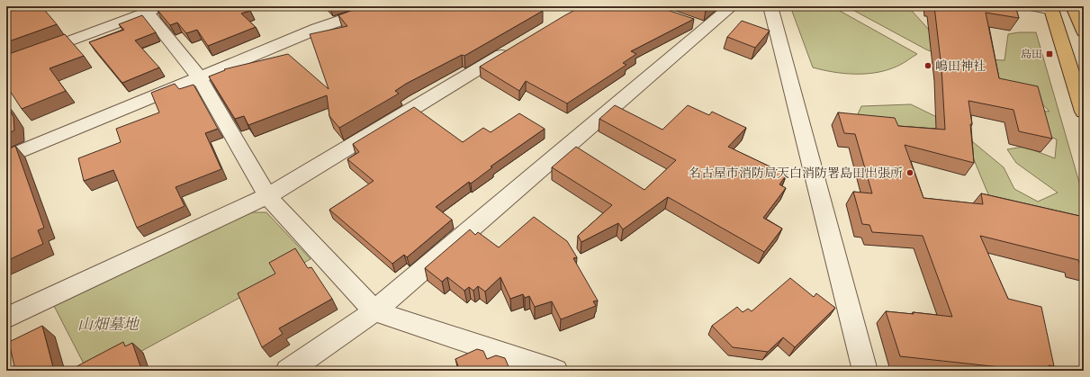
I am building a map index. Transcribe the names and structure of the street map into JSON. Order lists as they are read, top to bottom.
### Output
{
  "parks": ["山畑墓地"],
  "places": {
    "transit": ["島田"],
    "other": ["嶋田神社", "名古屋市消防局天白消防署島田出張所"]
  }
}
